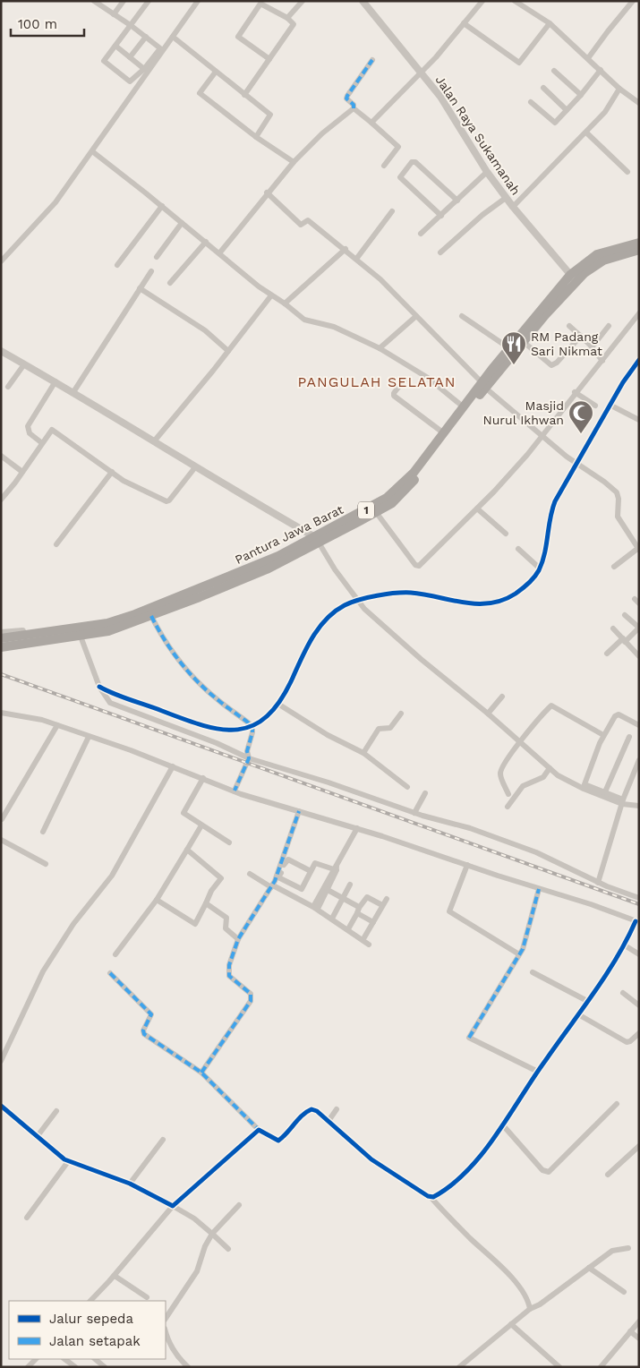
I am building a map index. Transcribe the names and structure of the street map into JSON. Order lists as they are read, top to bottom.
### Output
{
  "streets": {
    "highway": ["1", "Pantura Jawa Barat"],
    "street": ["Jalan Raya Sukamanah"]
  },
  "crossings": [
    ["Jalan Raya Sukamanah", "1"],
    ["Jalan Raya Sukamanah", "Pantura Jawa Barat"],
    ["1", "Pantura Jawa Barat"]
  ],
  "districts": ["PANGULAH SELATAN"],
  "places": {
    "restaurant": ["RM Padang Sari Nikmat"],
    "mosque": ["Masjid Nurul Ikhwan"]
  },
  "legend": ["Jalur sepeda", "Jalan setapak"],
  "scale_bar": "100 m"
}
